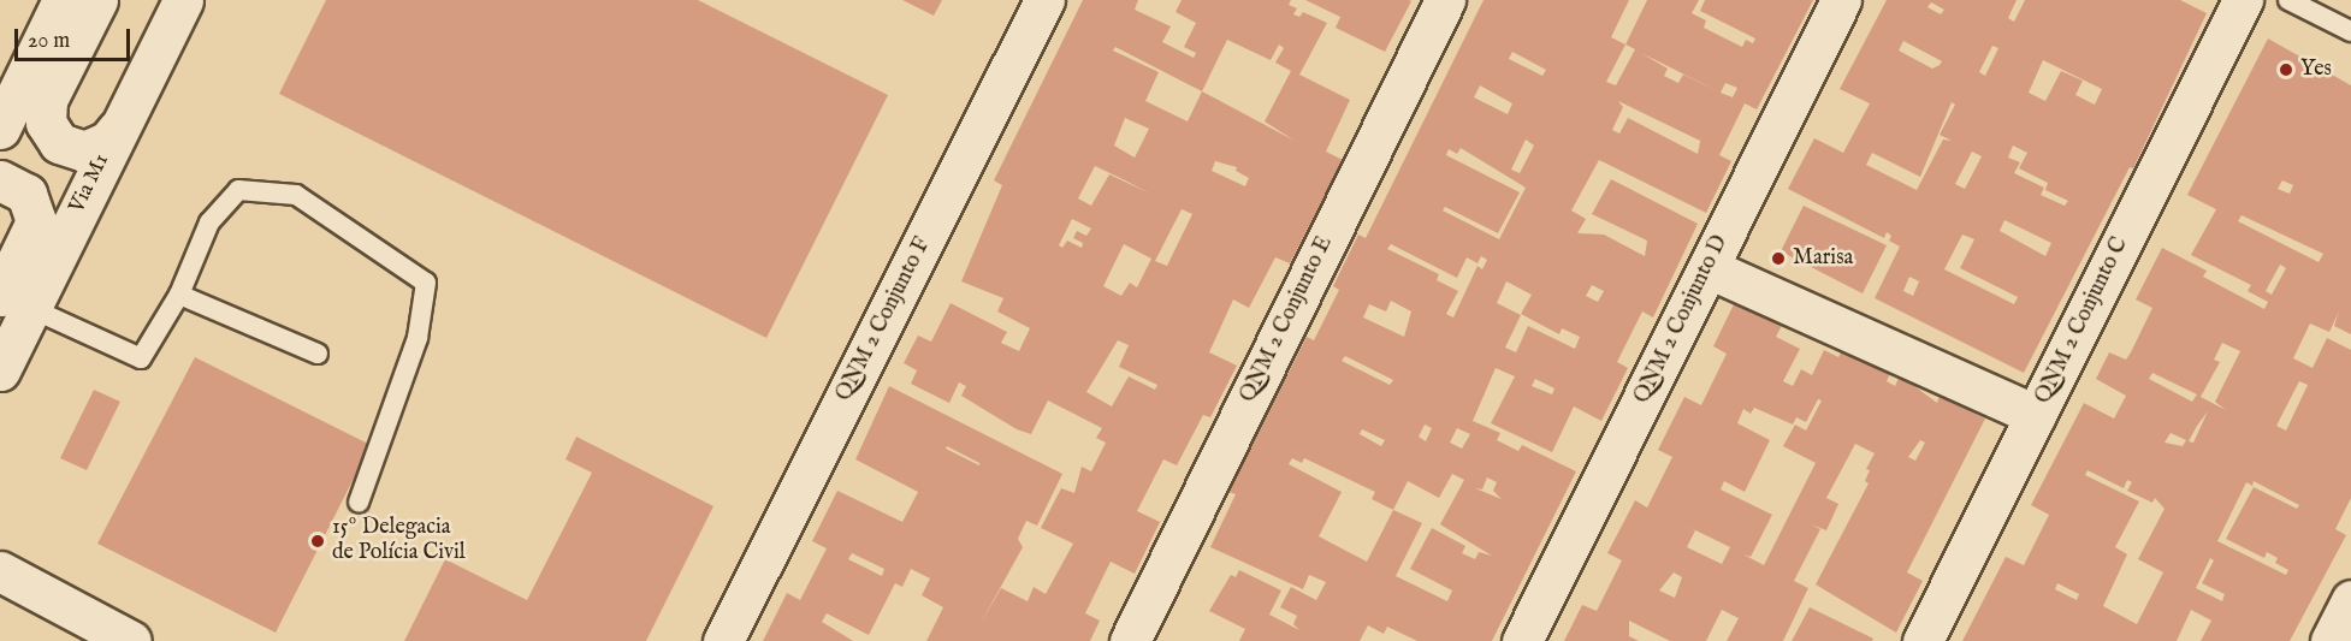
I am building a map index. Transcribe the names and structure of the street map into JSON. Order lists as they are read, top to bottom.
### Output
{
  "streets": {
    "street": [
      "Via M1",
      "QNM 2 Conjunto F",
      "QNM 2 Conjunto E",
      "QNM 2 Conjunto D",
      "QNM 2 Conjunto C"
    ]
  },
  "places": ["Yes", "Marisa", "15º Delegacia de Polícia Civil"],
  "scale_bar": "20 m"
}
